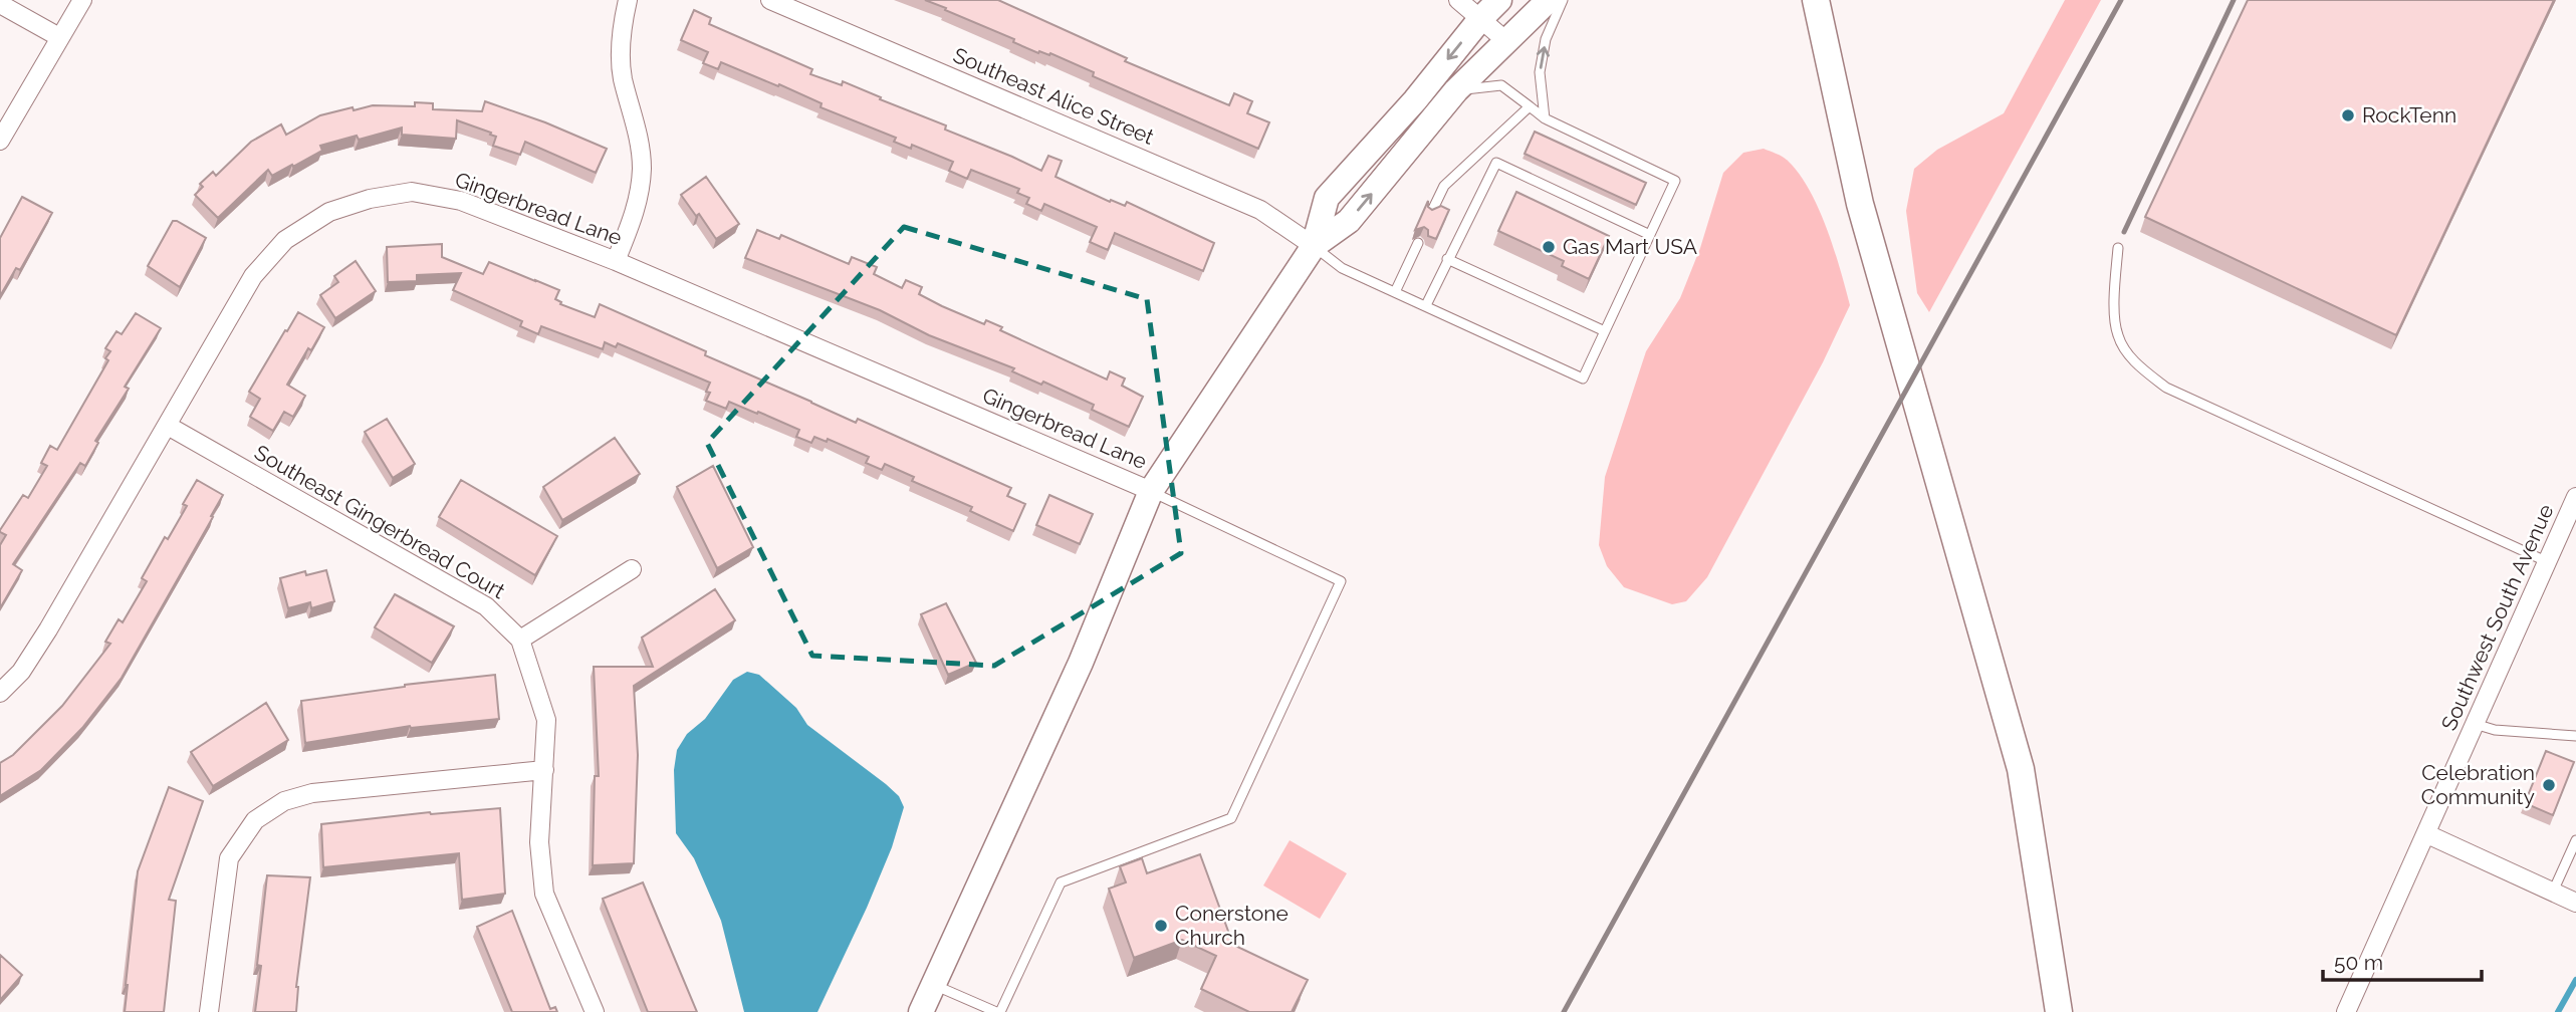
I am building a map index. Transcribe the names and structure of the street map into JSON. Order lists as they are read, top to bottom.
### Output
{
  "streets": {
    "street": [
      "Southeast Alice Street",
      "Gingerbread Lane",
      "Southeast Gingerbread Court",
      "Southwest South Avenue"
    ]
  },
  "crossings": [
    ["Gingerbread Lane", "Southeast Gingerbread Court"]
  ],
  "places": [
    "RockTenn",
    "Gas Mart USA",
    "Celebration Community",
    "Conerstone Church"
  ],
  "scale_bar": "50 m"
}
